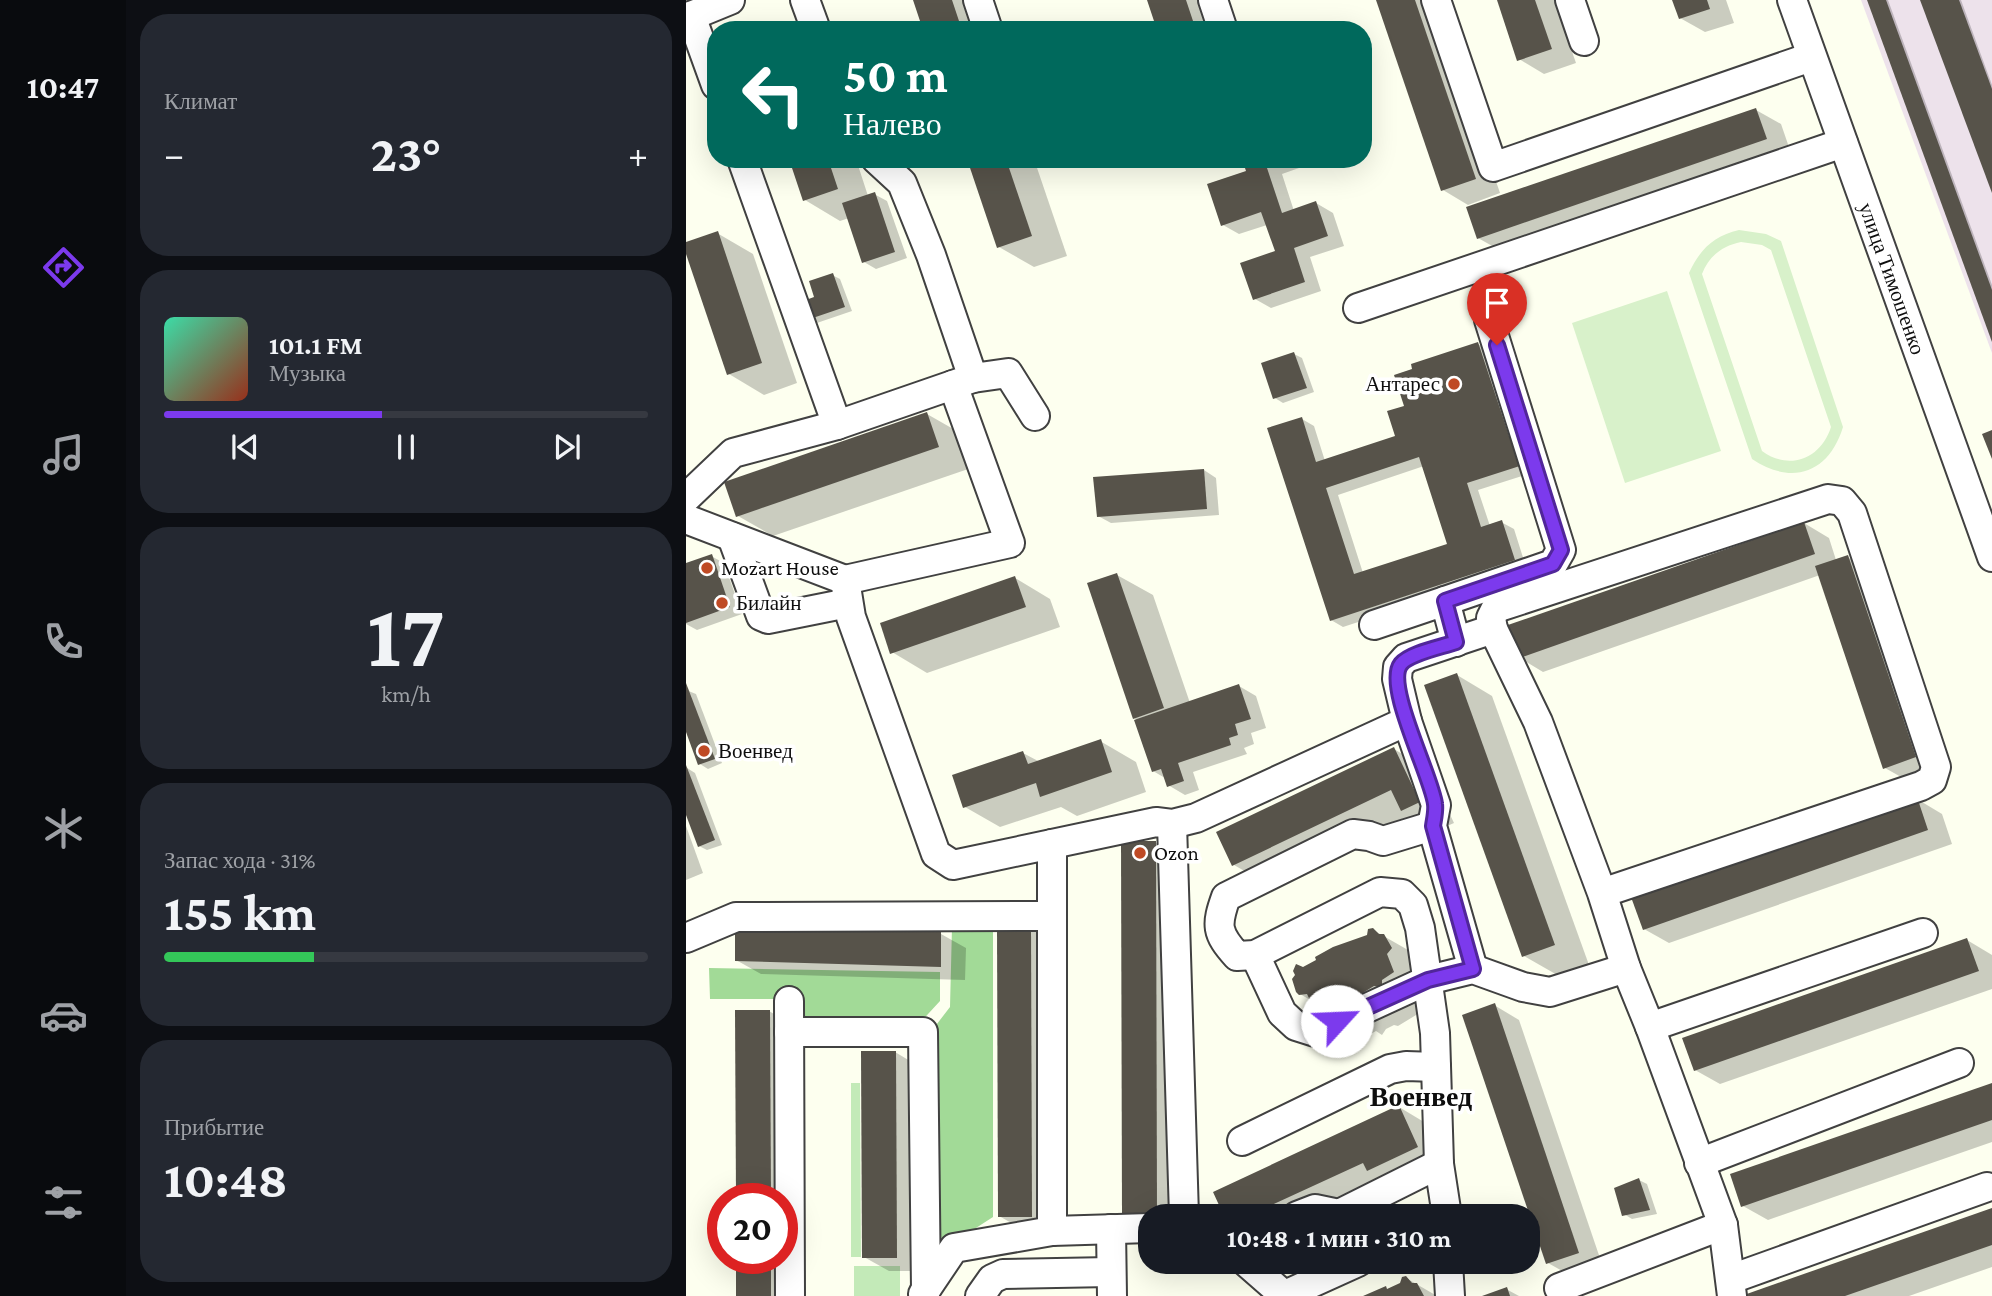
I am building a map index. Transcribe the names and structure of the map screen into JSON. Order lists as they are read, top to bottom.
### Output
{
  "streets": {
    "street": ["улица Тимошенко"]
  },
  "districts": ["Военвед"],
  "places": [
    "Антарес",
    "Mozart House",
    "Билайн",
    "Военвед",
    "Ozon"
  ],
  "page": {
    "tabs": "10:47",
    "tile": [
      "Климат",
      ["17", "km/h"],
      ["Запас хода · 31%", "155 km"],
      ["Прибытие", "10:48"]
    ],
    "turn": ["50 m", "Налево"],
    "heat": ["−", "23°", "+"],
    "song": ["101.1 FM", "Музыка"],
    "limit": "20",
    "trip": "10:48 · 1 мин · 310 m"
  }
}
